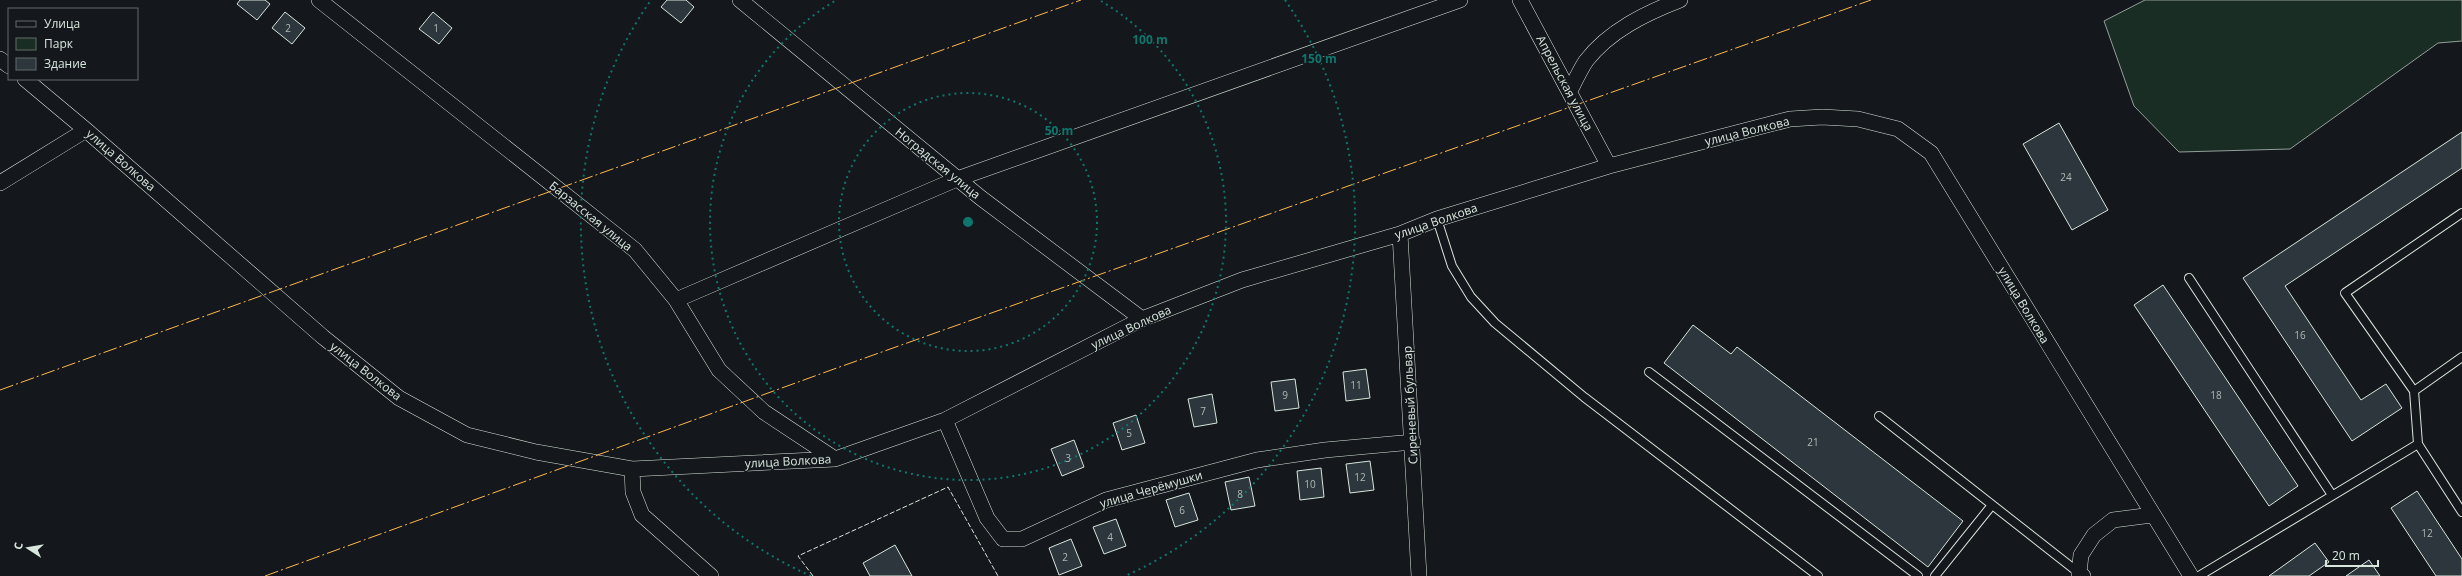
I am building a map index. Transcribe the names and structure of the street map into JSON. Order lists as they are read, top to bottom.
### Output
{
  "streets": {
    "street": [
      "Апрельская улица",
      "улица Волкова",
      "Ноградская улица",
      "Барзасская улица",
      "Сиреневый бульвар",
      "улица Черёмушки"
    ]
  },
  "crossings": [
    ["Апрельская улица", "улица Волкова"],
    ["улица Волкова", "Ноградская улица"],
    ["улица Волкова", "Барзасская улица"],
    ["улица Волкова", "Сиреневый бульвар"],
    ["улица Волкова", "улица Черёмушки"],
    ["Сиреневый бульвар", "улица Черёмушки"]
  ],
  "house_numbers": [
    "2",
    "1",
    "24",
    "16",
    "11",
    "9",
    "18",
    "7",
    "5",
    "21",
    "3",
    "12",
    "10",
    "8",
    "6",
    "12",
    "4",
    "2"
  ],
  "legend": ["Улица", "Парк", "Здание"],
  "scale_bar": "20 m",
  "north": "left",
  "rings": ["100 m", "150 m", "50 m"]
}
